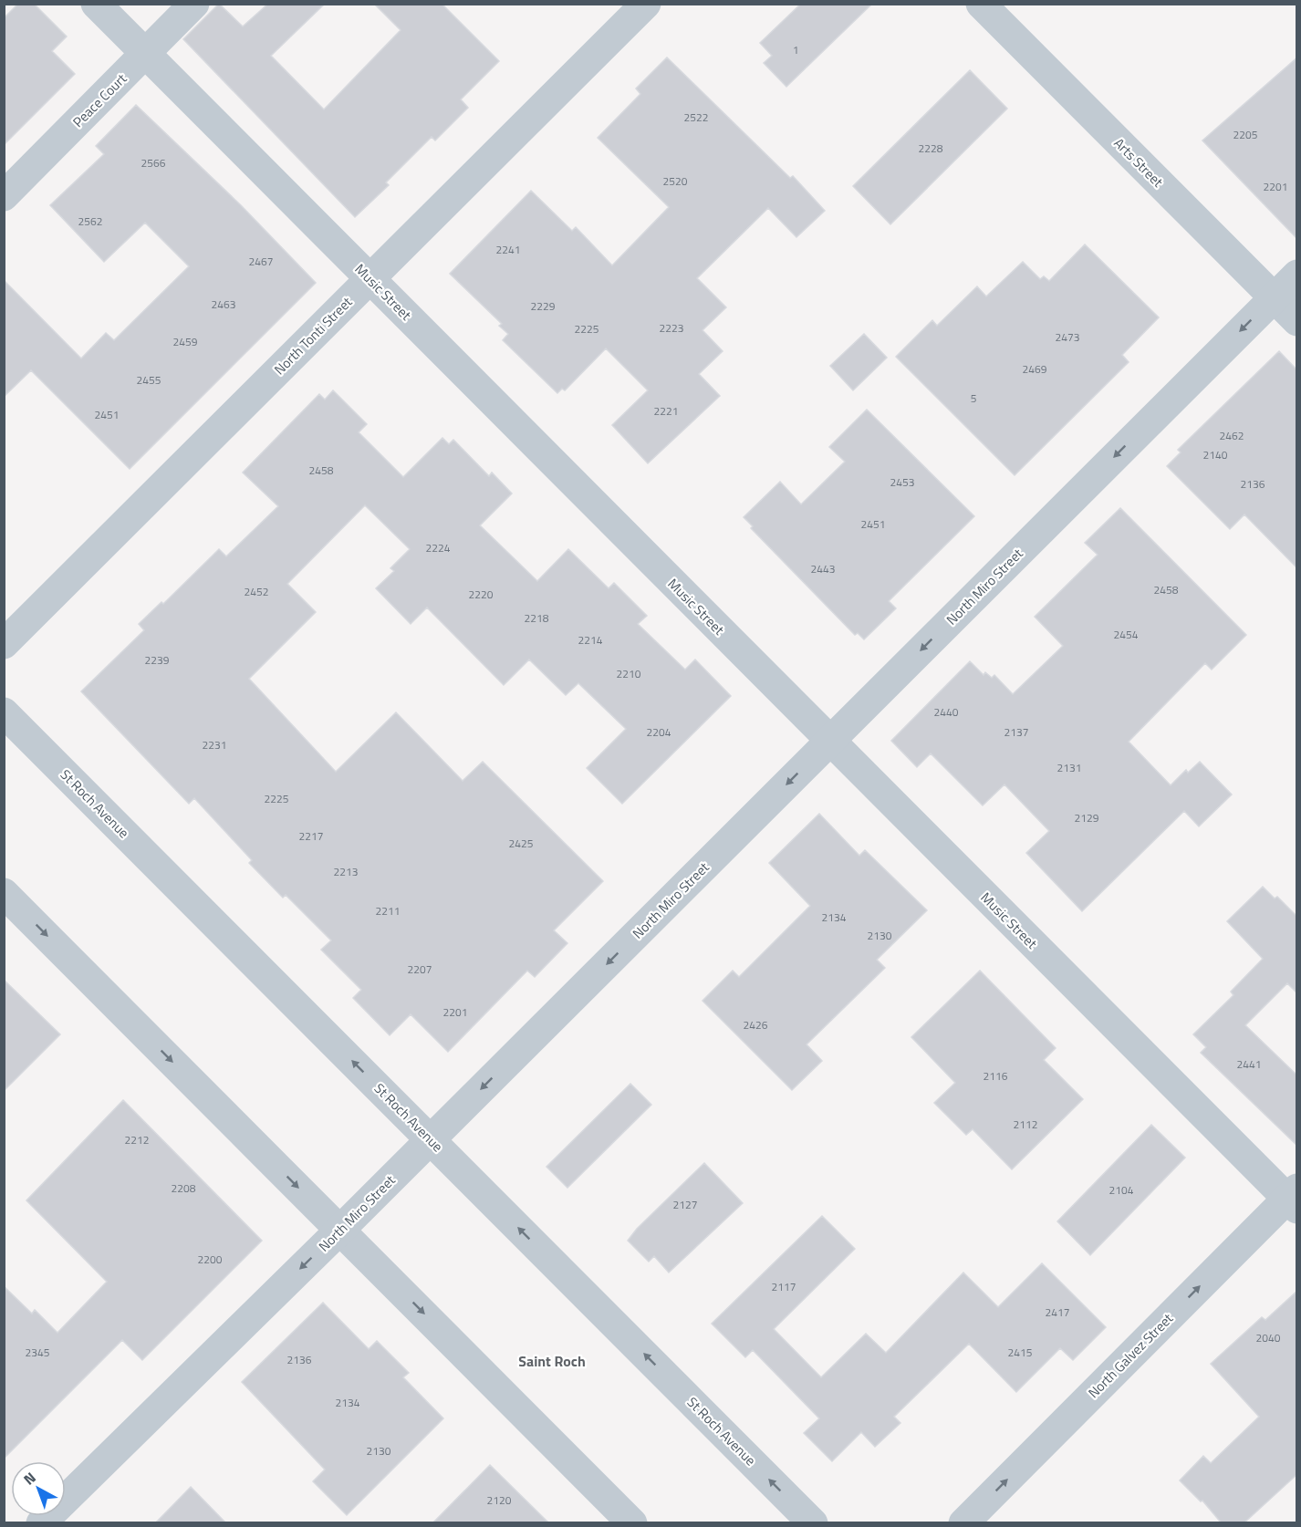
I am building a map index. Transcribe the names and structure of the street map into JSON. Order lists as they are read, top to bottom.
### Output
{
  "streets": {
    "street": [
      "Peace Court",
      "Arts Street",
      "Music Street",
      "North Tonti Street",
      "North Miro Street",
      "St Roch Avenue",
      "North Galvez Street"
    ]
  },
  "crossings": [
    ["Peace Court", "Music Street"],
    ["Arts Street", "North Miro Street"],
    ["Music Street", "North Tonti Street"],
    ["Music Street", "North Miro Street"],
    ["Music Street", "North Galvez Street"],
    ["North Miro Street", "St Roch Avenue"]
  ],
  "one_way": ["North Miro Street", "North Galvez Street"],
  "districts": ["Saint Roch"],
  "house_numbers": [
    "1",
    "2522",
    "2205",
    "2228",
    "2566",
    "2520",
    "2201",
    "2562",
    "2241",
    "2467",
    "2463",
    "2229",
    "2223",
    "2225",
    "2473",
    "2459",
    "2469",
    "2455",
    "5",
    "2221",
    "2451",
    "2462",
    "2140",
    "2458",
    "2453",
    "2136",
    "2451",
    "2224",
    "2443",
    "2458",
    "2452",
    "2220",
    "2218",
    "2454",
    "2214",
    "2239",
    "2210",
    "2440",
    "2204",
    "2137",
    "2231",
    "2131",
    "2225",
    "2129",
    "2217",
    "2425",
    "2213",
    "2211",
    "2134",
    "2130",
    "2207",
    "2201",
    "2426",
    "2441",
    "2116",
    "2112",
    "2212",
    "2208",
    "2104",
    "2127",
    "2200",
    "2117",
    "2417",
    "2040",
    "2345",
    "2415",
    "2136",
    "2134",
    "2130",
    "2120"
  ],
  "north": "top left"
}
